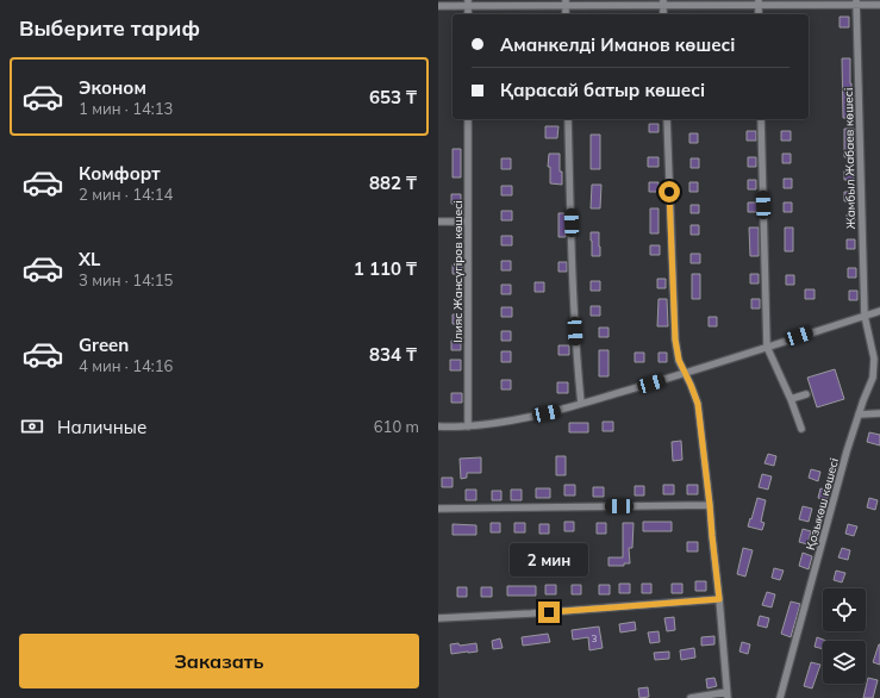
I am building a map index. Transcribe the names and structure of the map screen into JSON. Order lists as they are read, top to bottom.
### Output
{
  "streets": {
    "street": ["Жамбыл Жабаев көшесі", "Ілияс Жансүгіров көшесі", "Қозыкөш көшесі"]
  },
  "crossings": [
    ["Жамбыл Жабаев көшесі", "Қозыкөш көшесі"]
  ],
  "house_numbers": ["3"],
  "page": {
    "heading": "Выберите тариф",
    "banner": ["Аманкелді Иманов көшесі", "Қарасай батыр көшесі"],
    "list": [
      {
        "name": "Эконом",
        "note": "1 мин · 14:13",
        "value": "653 ₸"
      },
      {
        "name": "Комфорт",
        "note": "2 мин · 14:14",
        "value": "882 ₸"
      },
      {
        "name": "XL",
        "note": "3 мин · 14:15",
        "value": "1 110 ₸"
      },
      {
        "name": "Green",
        "note": "4 мин · 14:16",
        "value": "834 ₸"
      }
    ],
    "pay": ["Наличные", "610 m"],
    "bubble": "2 мин",
    "buttons": "Заказать"
  }
}
